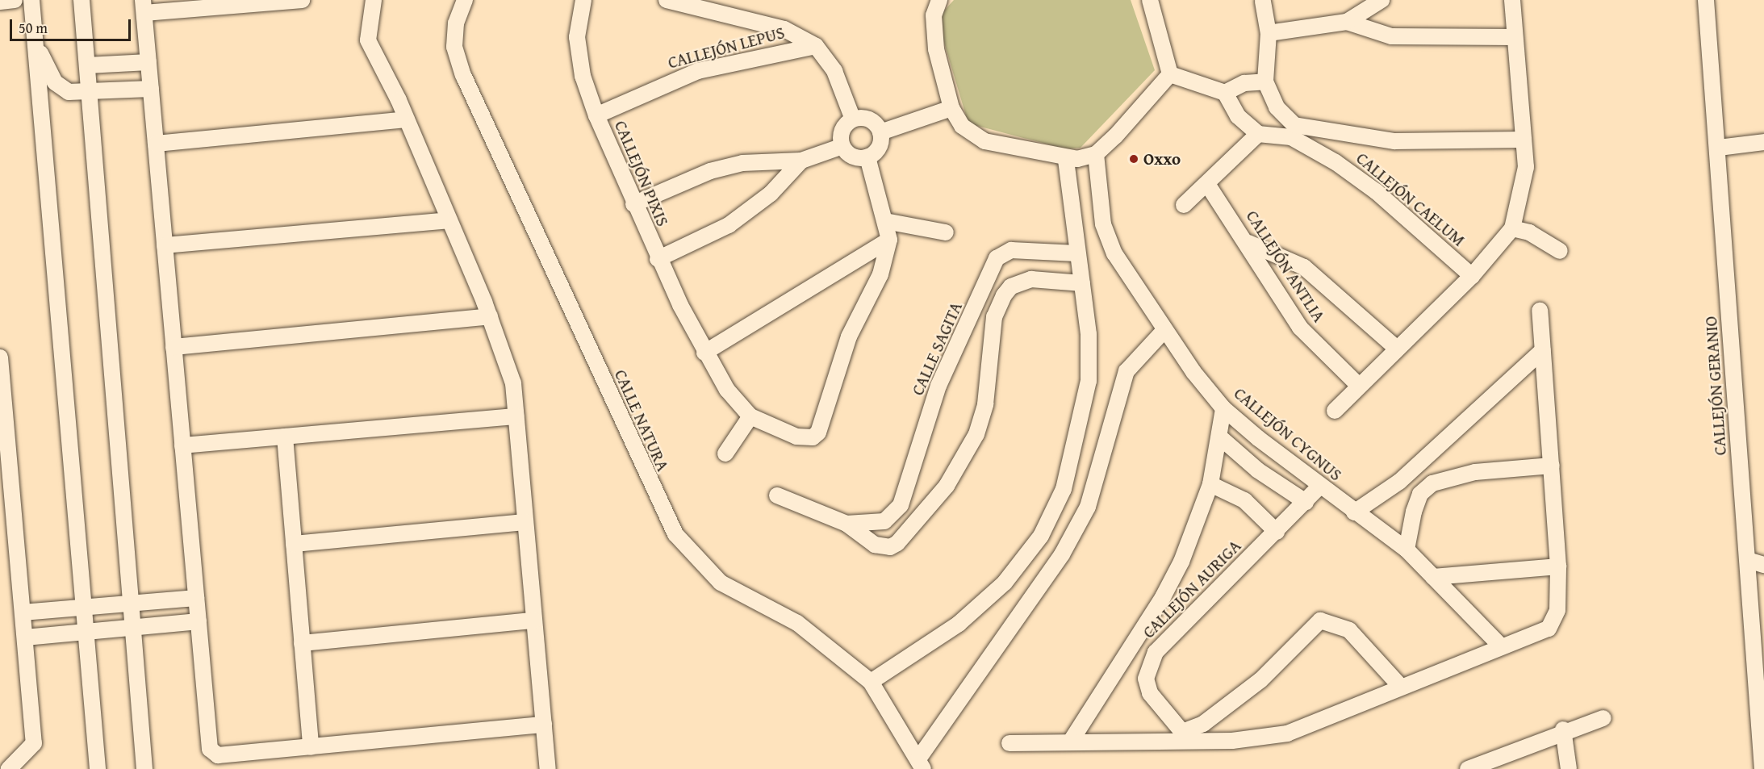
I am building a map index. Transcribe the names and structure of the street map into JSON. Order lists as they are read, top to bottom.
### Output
{
  "streets": {
    "street": [
      "CALLEJÓN LEPUS",
      "CALLEJÓN PIXIS",
      "CALLEJÓN CAELUM",
      "CALLEJÓN ANTLIA",
      "CALLE SAGITA",
      "CALLEJÓN GERANIO",
      "CALLE NATURA",
      "CALLEJÓN CYGNUS",
      "CALLEJÓN AURIGA"
    ]
  },
  "crossings": [
    ["CALLEJÓN LEPUS", "CALLEJÓN PIXIS"],
    ["CALLEJÓN CYGNUS", "CALLEJÓN AURIGA"]
  ],
  "places": ["Oxxo"],
  "scale_bar": "50 m"
}
